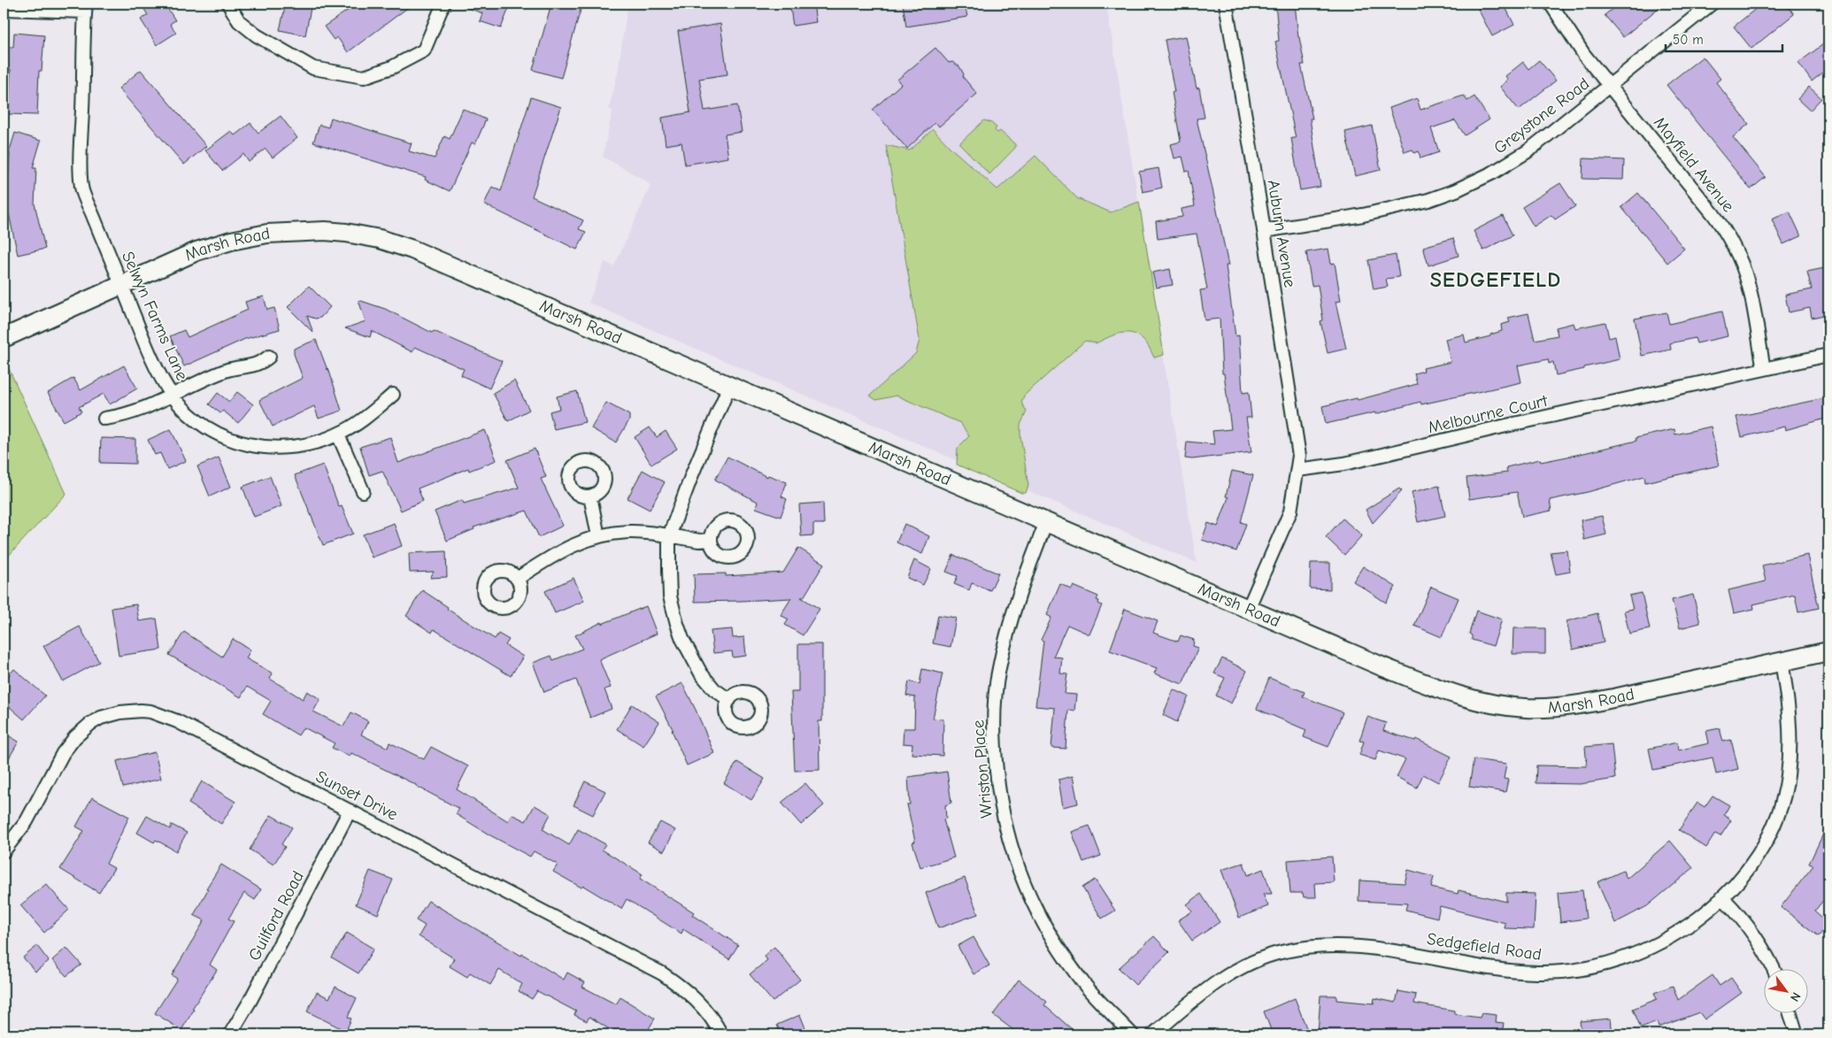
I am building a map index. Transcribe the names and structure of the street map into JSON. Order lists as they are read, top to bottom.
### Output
{
  "streets": {
    "street": [
      "Greystone Road",
      "Mayfield Avenue",
      "Auburn Avenue",
      "Marsh Road",
      "Selwyn Farms Lane",
      "Melbourne Court",
      "Wriston Place",
      "Sunset Drive",
      "Guilford Road",
      "Sedgefield Road"
    ]
  },
  "crossings": [
    ["Greystone Road", "Mayfield Avenue"],
    ["Greystone Road", "Auburn Avenue"],
    ["Mayfield Avenue", "Melbourne Court"],
    ["Auburn Avenue", "Melbourne Court"],
    ["Marsh Road", "Selwyn Farms Lane"],
    ["Marsh Road", "Wriston Place"],
    ["Marsh Road", "Sedgefield Road"],
    ["Sunset Drive", "Guilford Road"]
  ],
  "districts": ["SEDGEFIELD"],
  "scale_bar": "50 m",
  "north": "bottom right"
}
